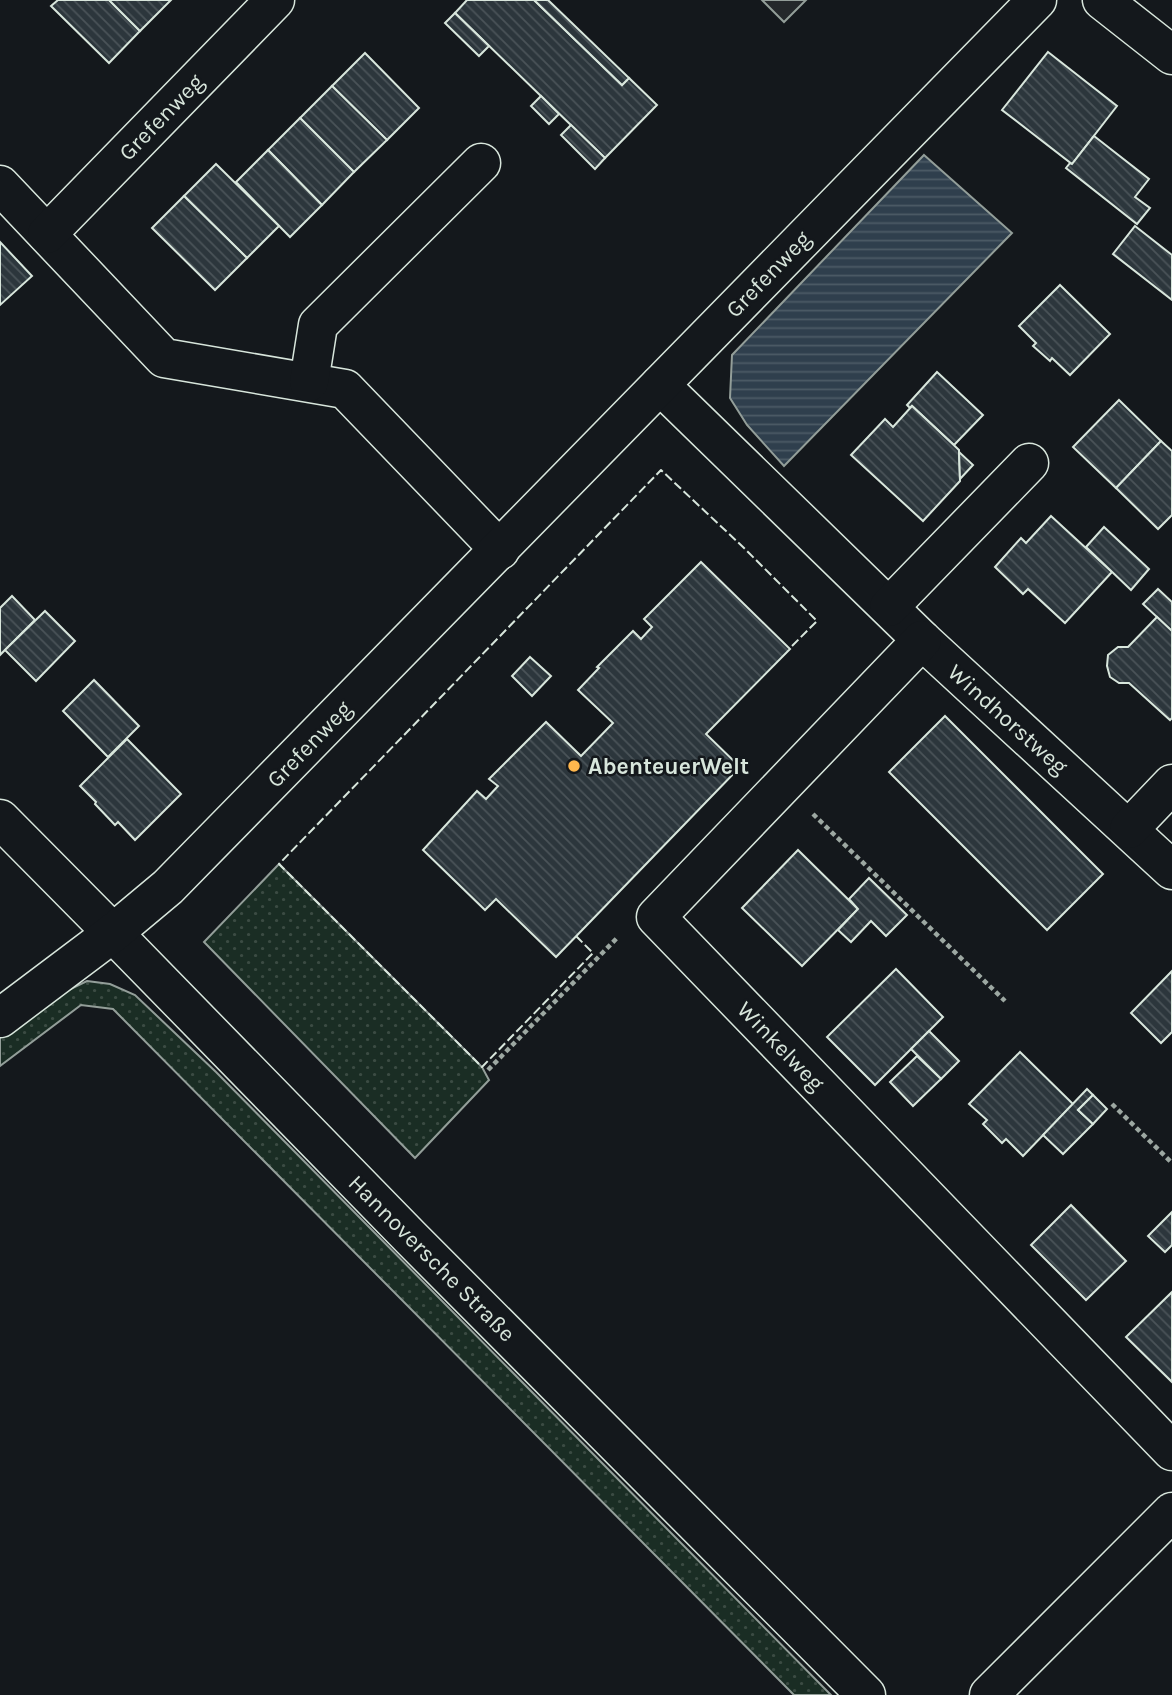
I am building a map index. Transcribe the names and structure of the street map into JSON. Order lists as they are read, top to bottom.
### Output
{
  "streets": {
    "street": [
      "Grefenweg",
      "Windhorstweg",
      "Winkelweg",
      "Hannoversche Straße"
    ]
  },
  "crossings": [
    ["Grefenweg", "Windhorstweg"],
    ["Grefenweg", "Hannoversche Straße"]
  ],
  "places": ["AbenteuerWelt"]
}
